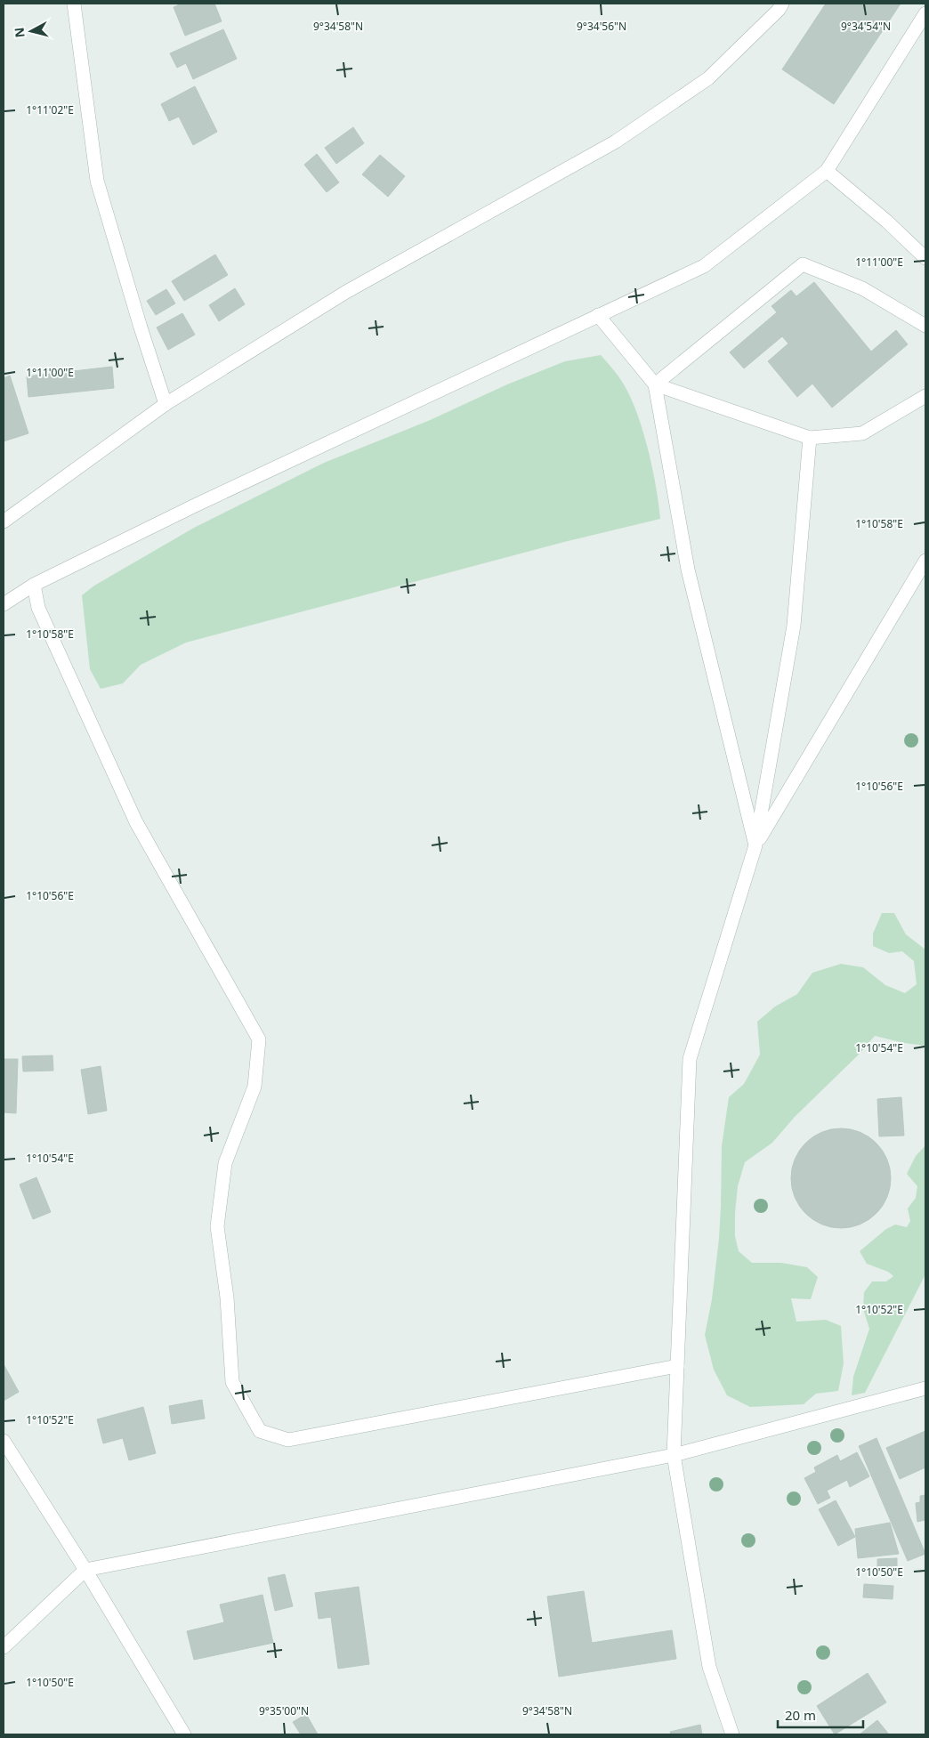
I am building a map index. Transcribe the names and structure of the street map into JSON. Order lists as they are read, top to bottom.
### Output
{
  "scale_bar": "20 m",
  "north": "left",
  "coordinates": [
    "9°34'58\"N",
    "9°34'56\"N",
    "9°34'54\"N",
    "1°11'02\"E",
    "1°11'00\"E",
    "1°10'58\"E",
    "1°10'56\"E",
    "1°10'54\"E",
    "1°10'52\"E",
    "1°10'50\"E",
    "9°35'00\"N"
  ]
}
